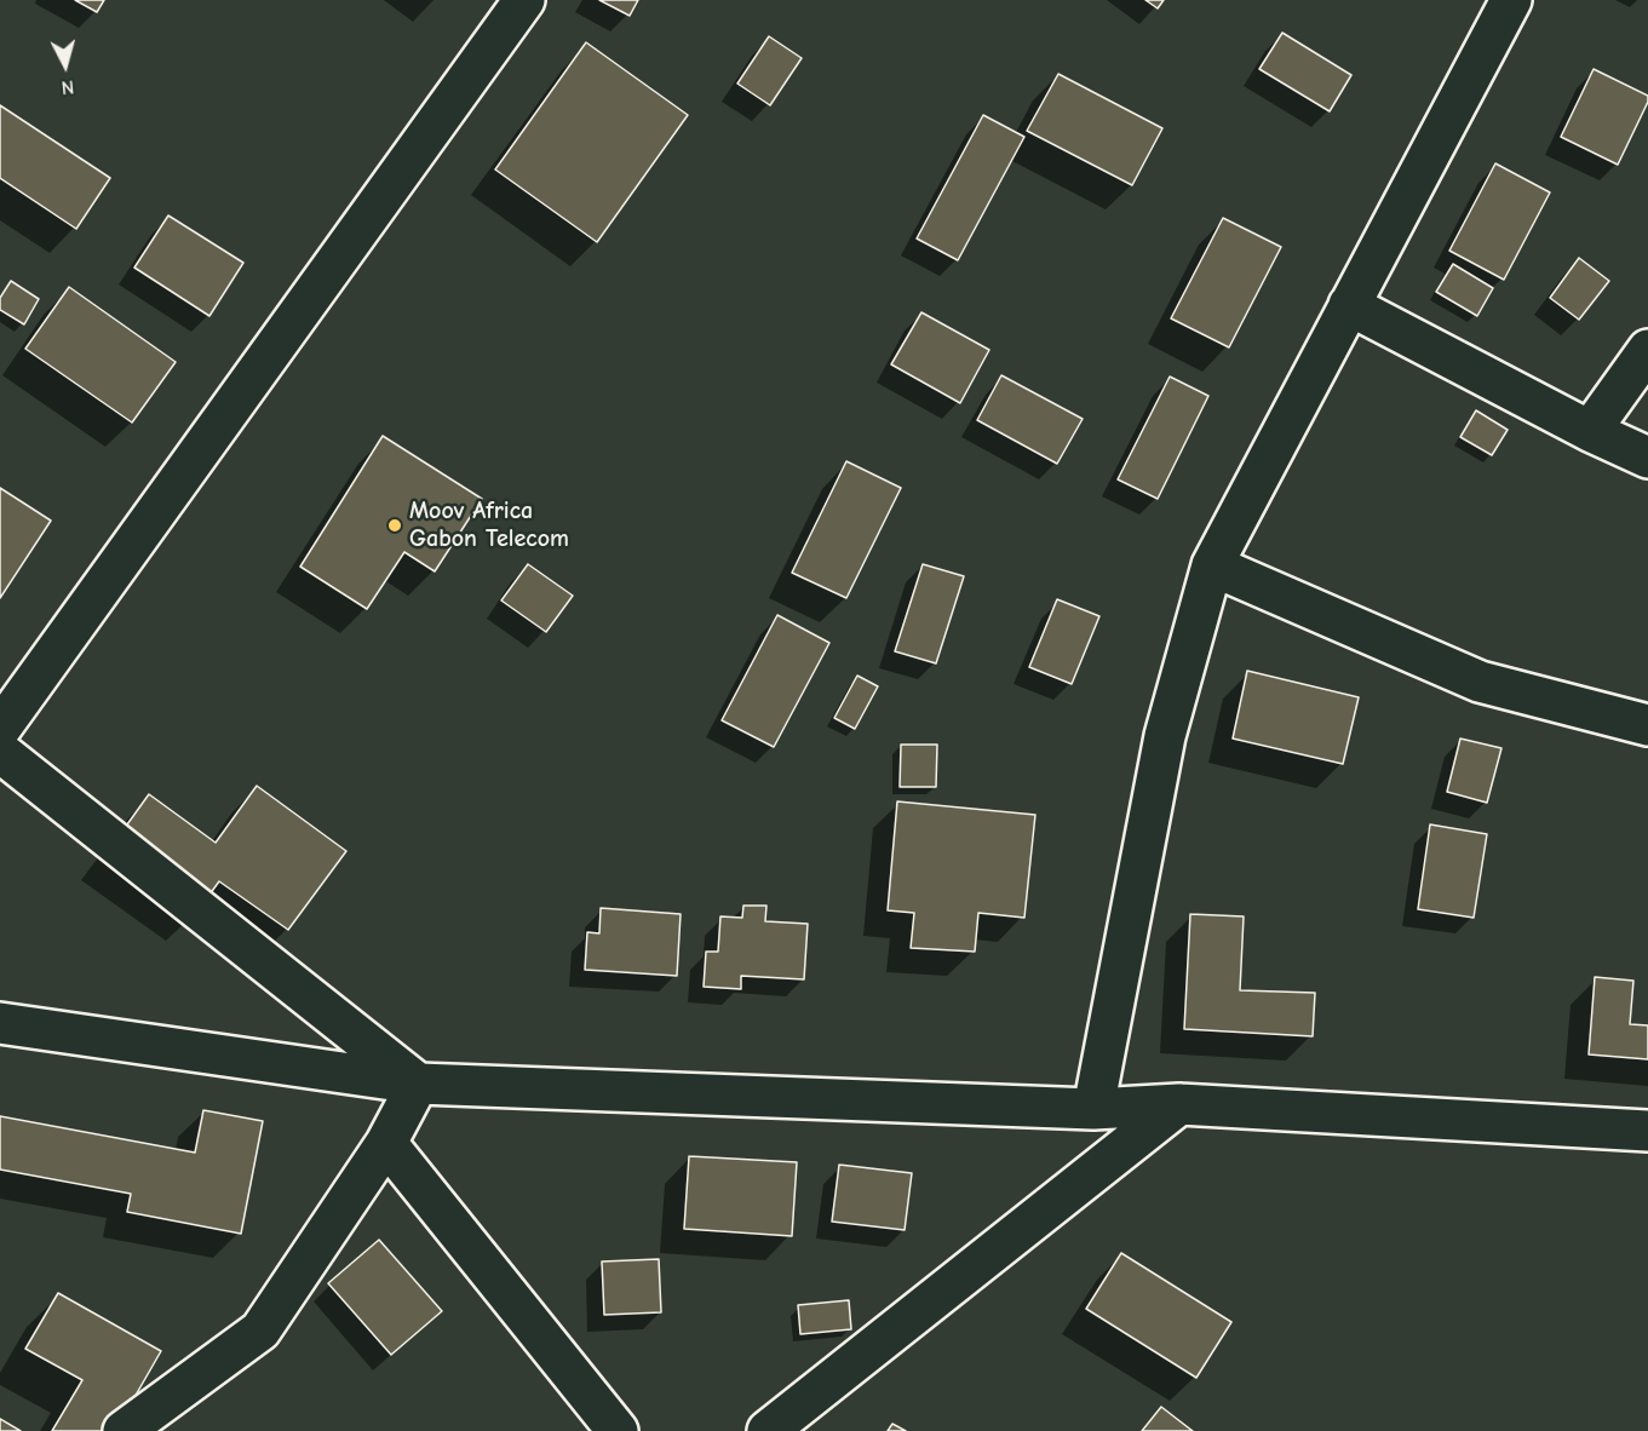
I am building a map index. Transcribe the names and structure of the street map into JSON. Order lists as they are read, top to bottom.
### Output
{
  "places": ["Moov Africa Gabon Telecom"],
  "north": "bottom"
}
